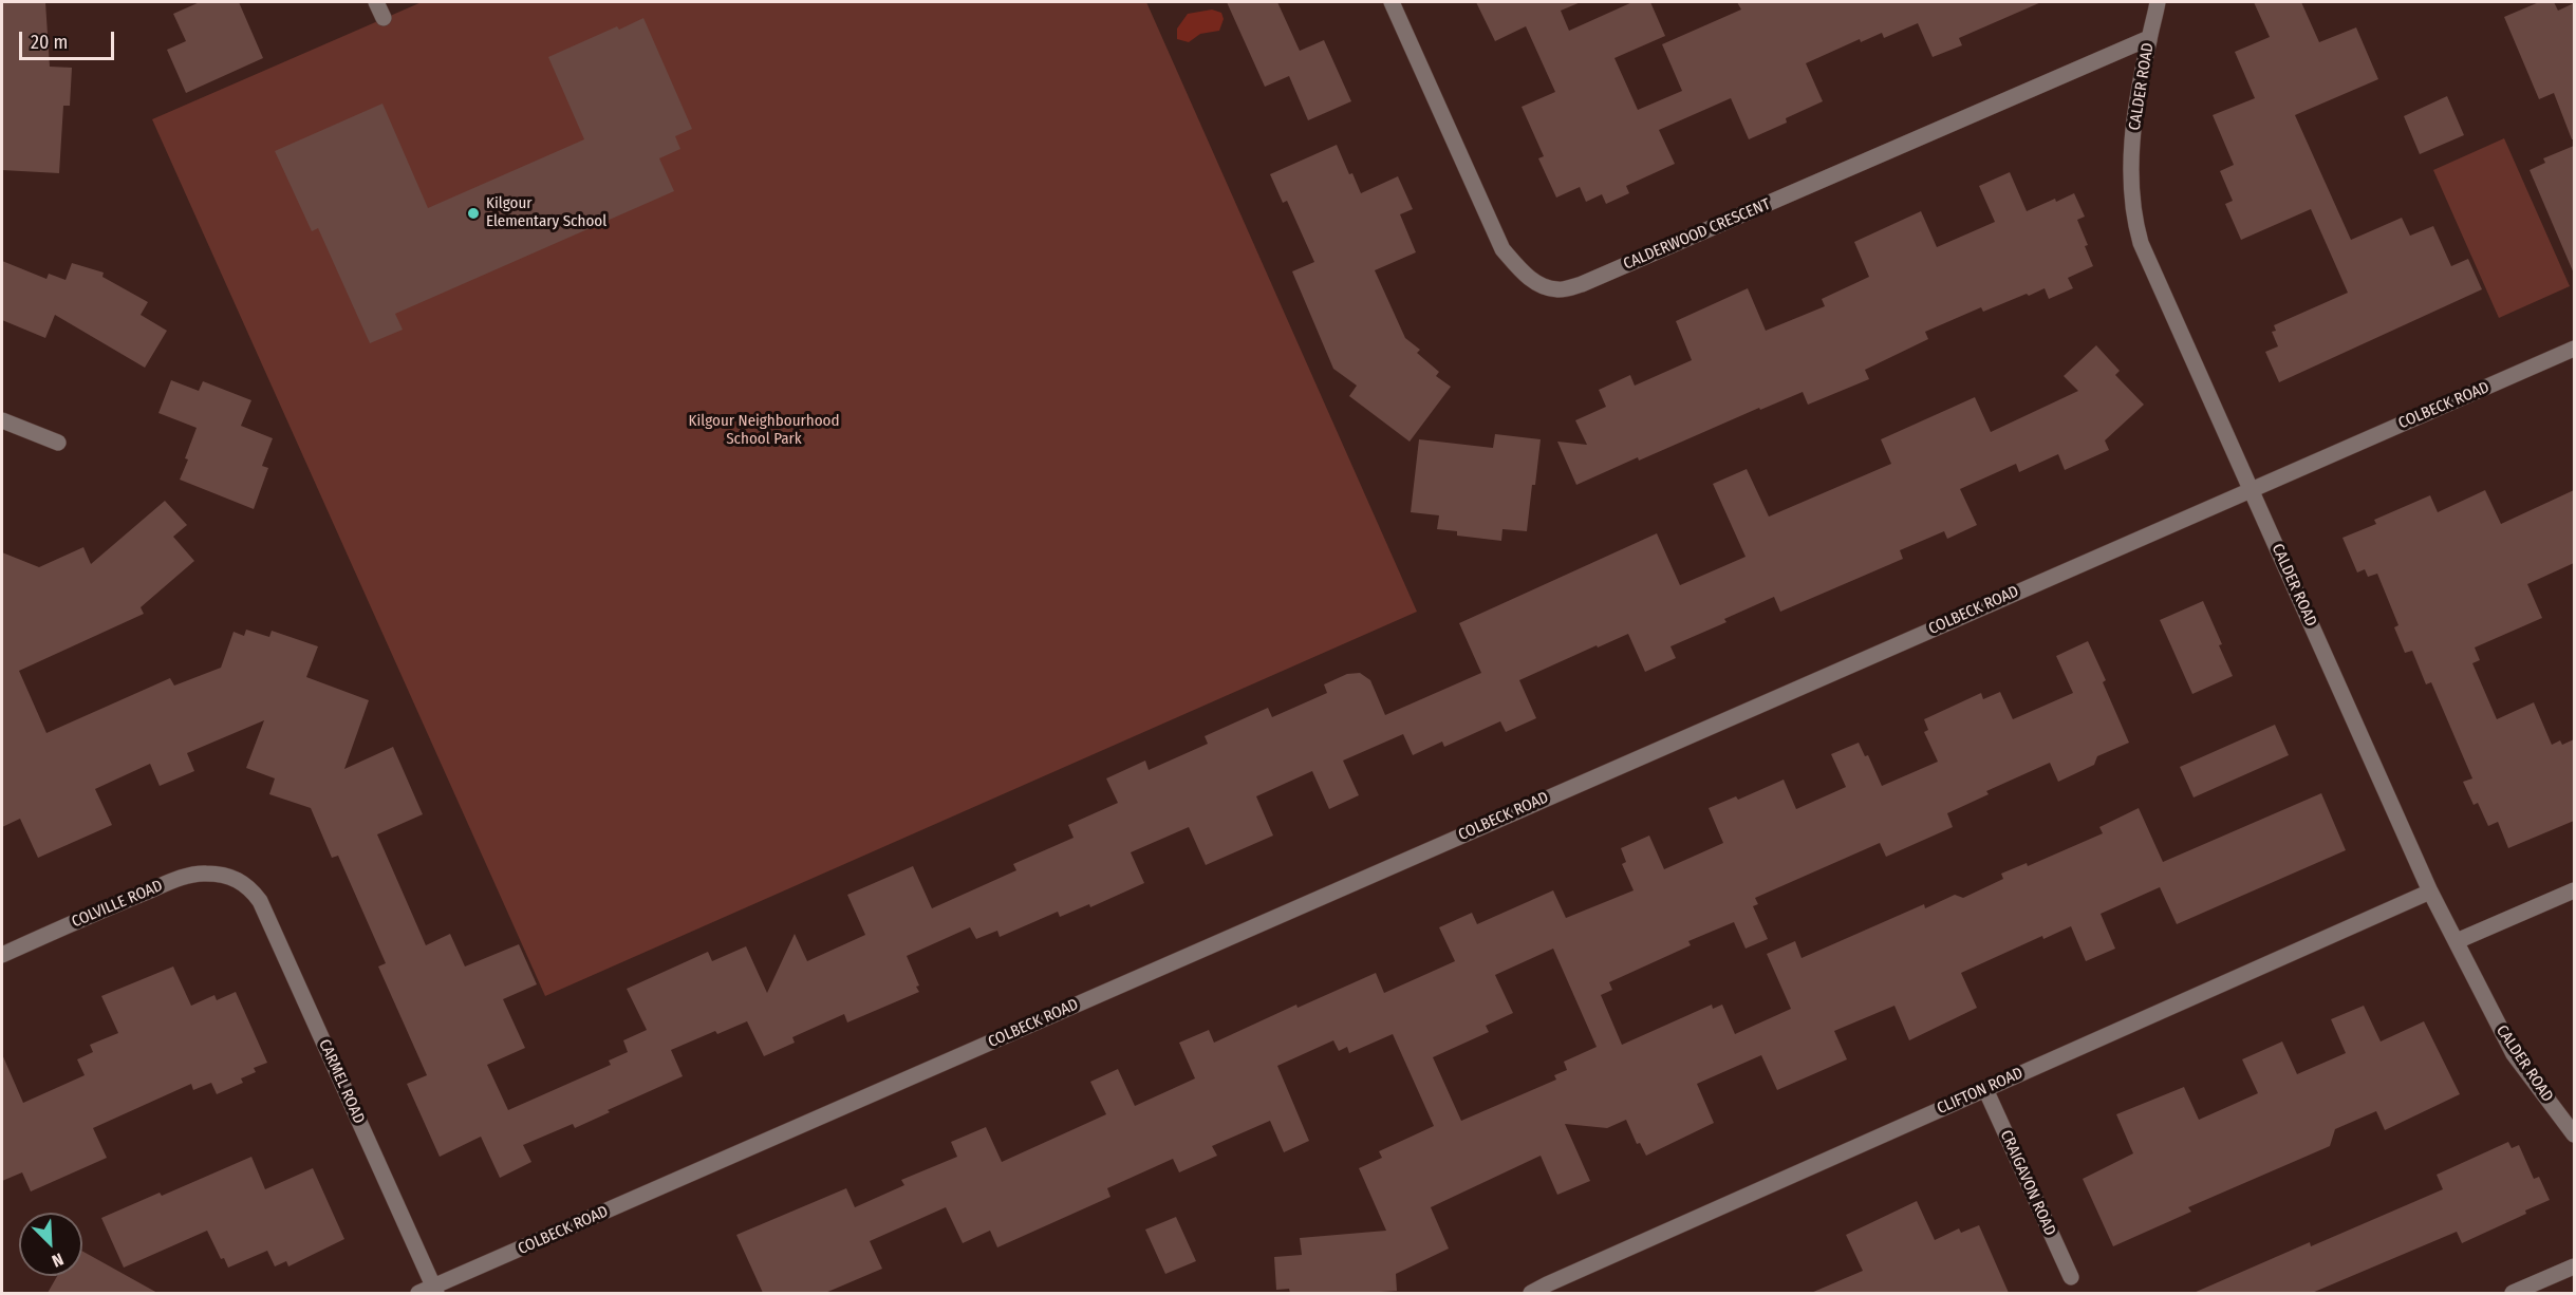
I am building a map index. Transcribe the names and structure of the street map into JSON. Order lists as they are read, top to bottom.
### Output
{
  "streets": {
    "street": [
      "CALDER ROAD",
      "CALDERWOOD CRESCENT",
      "COLBECK ROAD",
      "COLVILLE ROAD",
      "CARMEL ROAD",
      "CLIFTON ROAD",
      "CRAIGAVON ROAD"
    ]
  },
  "crossings": [
    ["CALDER ROAD", "CALDERWOOD CRESCENT"],
    ["CALDER ROAD", "COLBECK ROAD"],
    ["CALDER ROAD", "CLIFTON ROAD"],
    ["COLBECK ROAD", "CARMEL ROAD"],
    ["COLVILLE ROAD", "CARMEL ROAD"],
    ["CLIFTON ROAD", "CRAIGAVON ROAD"]
  ],
  "parks": ["Kilgour Neighbourhood School Park"],
  "places": ["Kilgour Elementary School"],
  "scale_bar": "20 m",
  "north": "bottom right"
}
